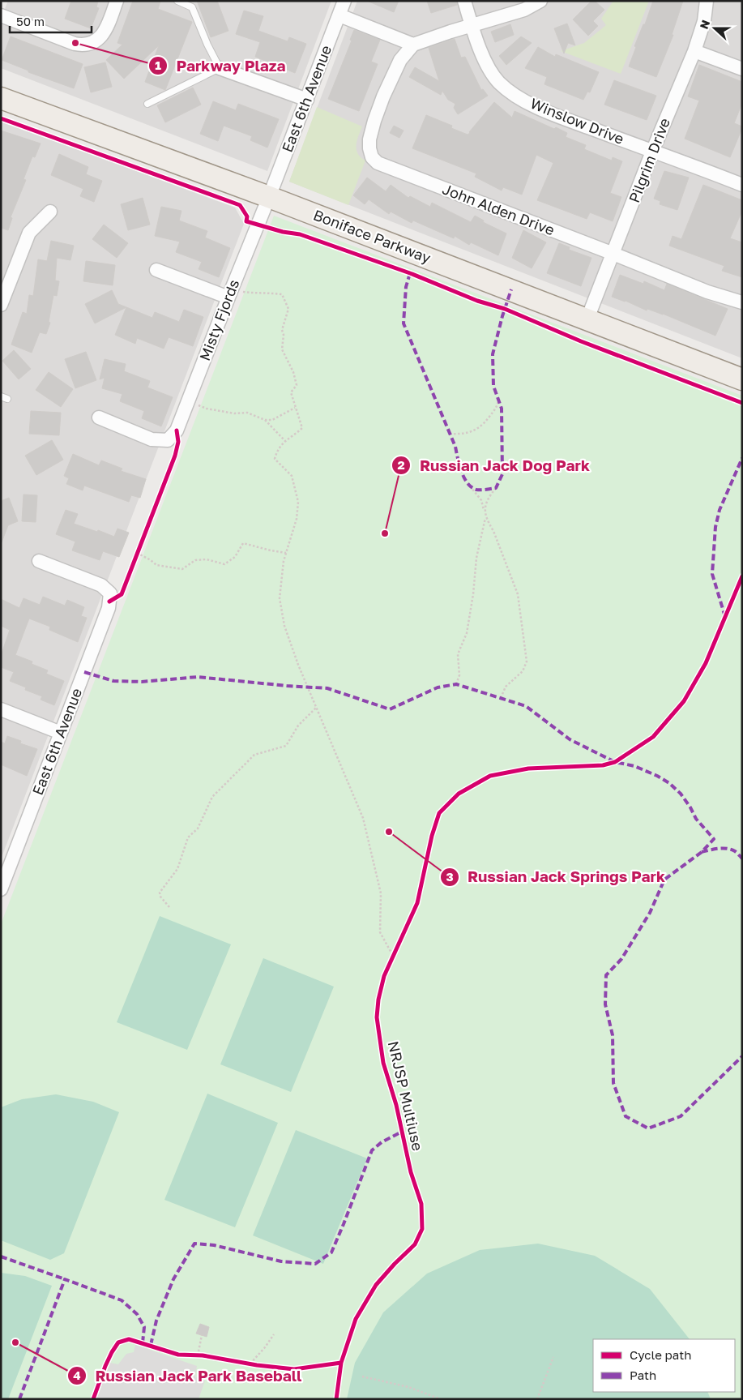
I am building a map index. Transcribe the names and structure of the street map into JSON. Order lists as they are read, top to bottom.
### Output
{
  "streets": {
    "main road": ["Boniface Parkway"],
    "street": [
      "East 6th Avenue",
      "Winslow Drive",
      "Pilgrim Drive",
      "John Alden Drive",
      "Misty Fjords"
    ],
    "cycle path": ["NRJSP Multiuse"]
  },
  "crossings": [
    ["East 6th Avenue", "Boniface Parkway"],
    ["East 6th Avenue", "Misty Fjords"],
    ["Winslow Drive", "Pilgrim Drive"],
    ["Pilgrim Drive", "John Alden Drive"],
    ["Pilgrim Drive", "Boniface Parkway"],
    ["Boniface Parkway", "Misty Fjords"]
  ],
  "places": [
    "Parkway Plaza",
    "Russian Jack Dog Park",
    "Russian Jack Springs Park",
    "Russian Jack Park Baseball"
  ],
  "legend": ["Cycle path", "Path"],
  "scale_bar": "50 m",
  "north": "left"
}
